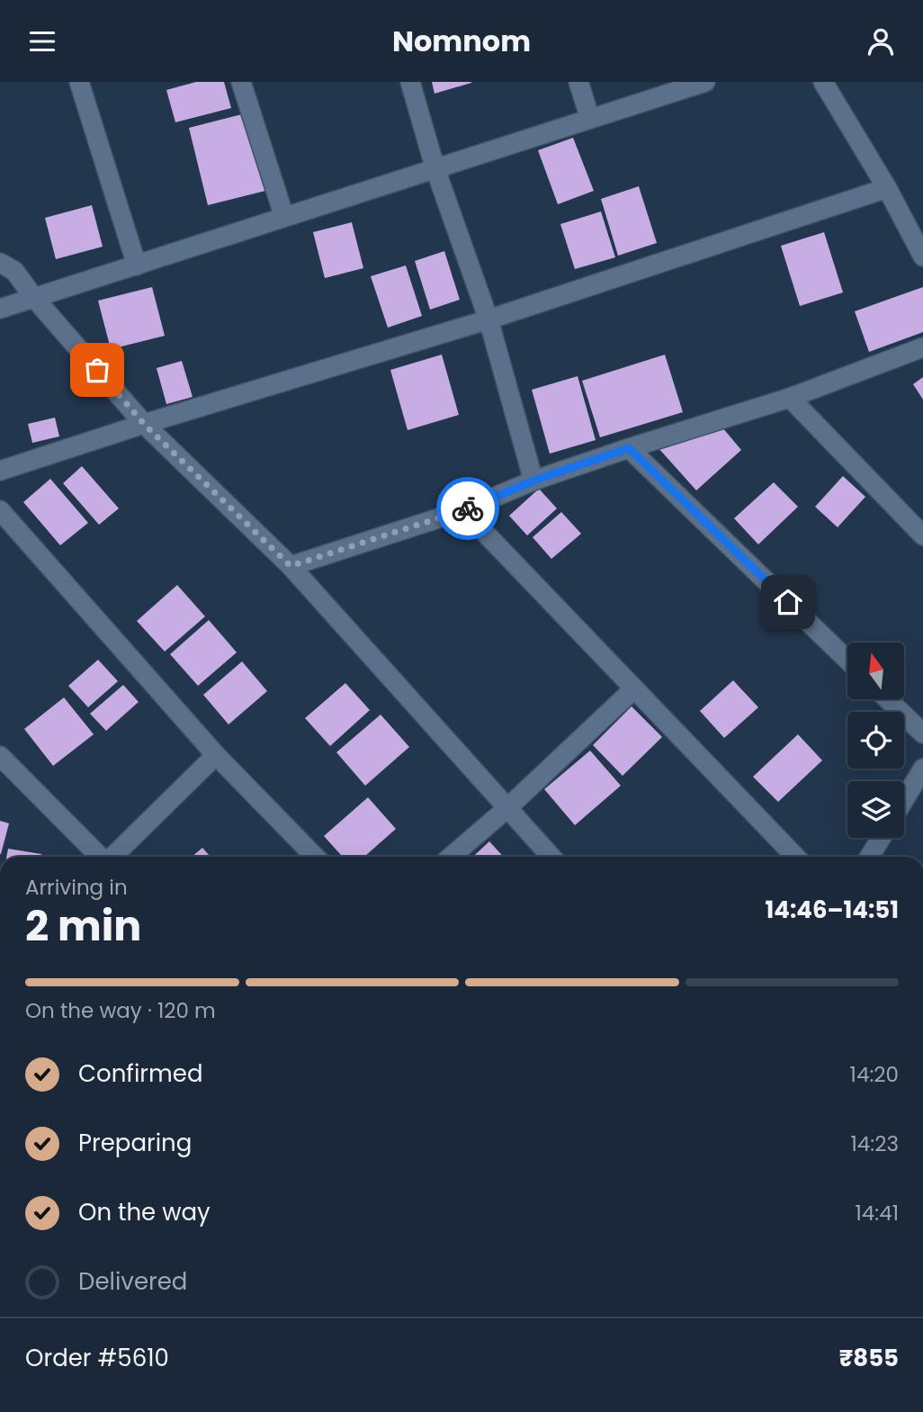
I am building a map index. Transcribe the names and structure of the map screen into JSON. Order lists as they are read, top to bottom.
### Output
{
  "north": "top",
  "page": {
    "header": "Nomnom",
    "heading": ["2 min", "Arriving in", "14:46–14:51"],
    "panel": ["Order #5610", "₹855"],
    "bar": "On the way · 120 m",
    "list": [
      ["Confirmed", "14:20"],
      ["Preparing", "14:23"],
      ["On the way", "14:41"],
      "Delivered"
    ]
  }
}
